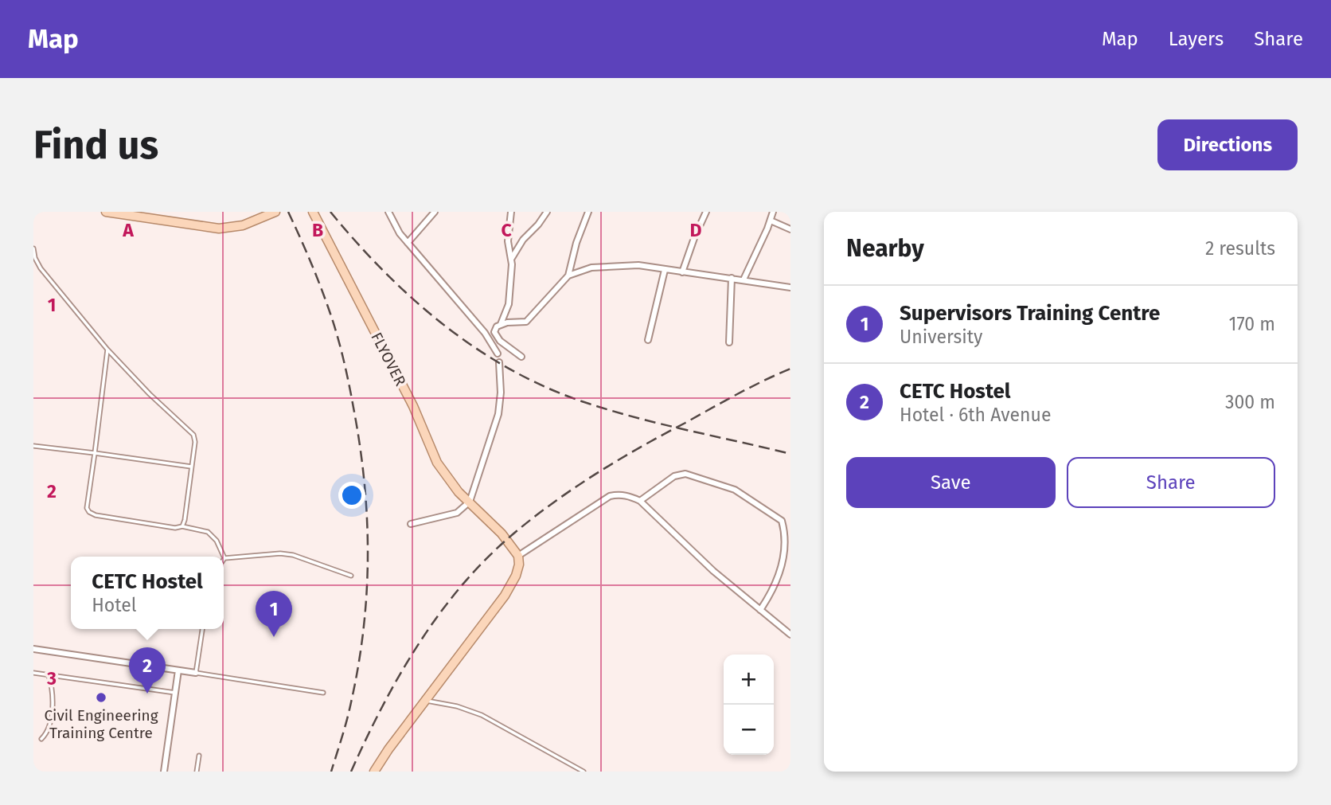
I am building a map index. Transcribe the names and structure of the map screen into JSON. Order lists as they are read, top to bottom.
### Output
{
  "streets": {
    "main road": ["FLYOVER"]
  },
  "places": ["Civil Engineering Training Centre"],
  "page": {
    "header": "Map",
    "nav": ["Map", "Layers", "Share"],
    "buttons": [
      "Directions",
      ["Save", "Share"]
    ],
    "title": "Find us",
    "heading": ["Nearby", "2 results"],
    "list": [
      {
        "mark": "1",
        "name": "Supervisors Training Centre",
        "note": "University",
        "value": "170 m"
      },
      {
        "mark": "2",
        "name": "CETC Hostel",
        "note": "Hotel · 6th Avenue",
        "value": "300 m"
      }
    ],
    "popup": ["CETC Hostel", "Hotel"],
    "pins": ["1", "2"],
    "map_buttons": ["+", "−"]
  },
  "grid": {
    "columns": [
      "A",
      "B",
      "C",
      "D"
    ],
    "rows": ["1", "2", "3"]
  }
}
